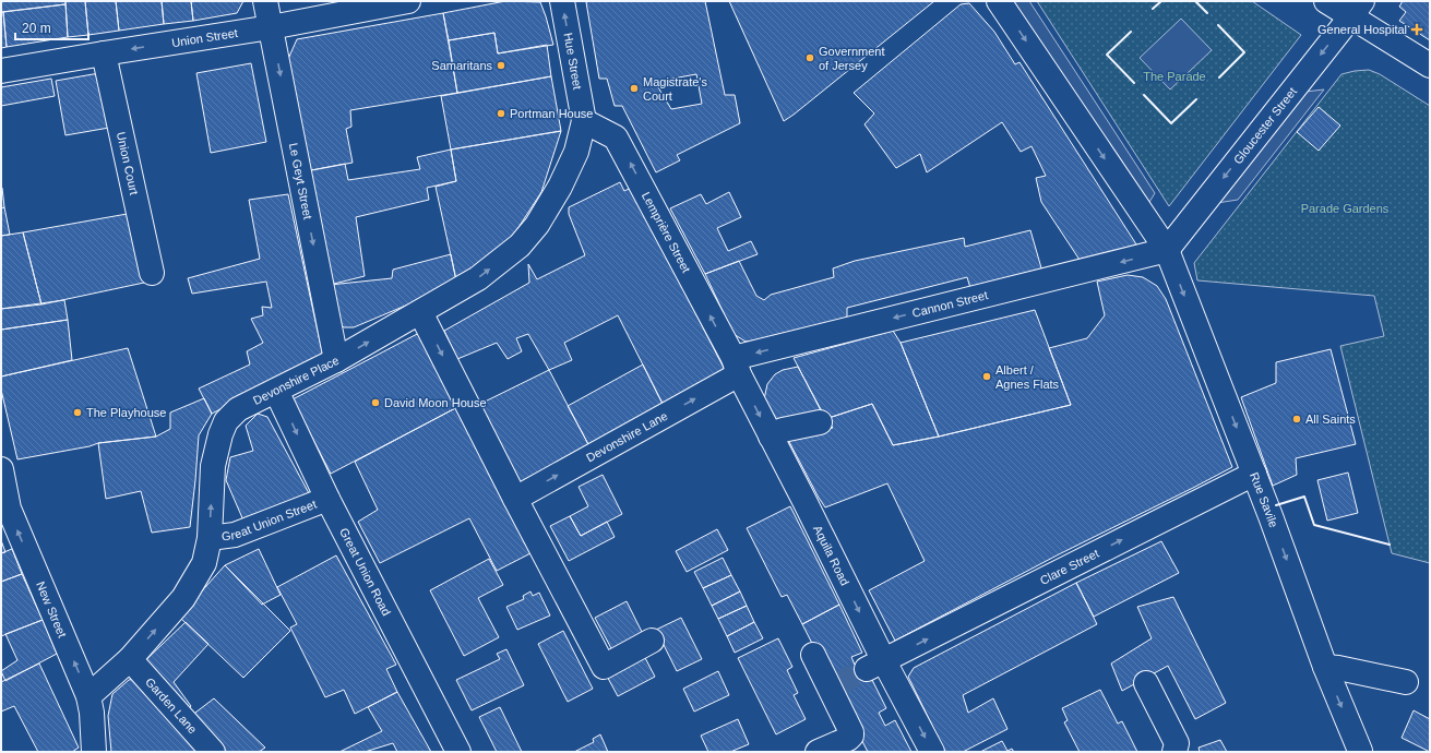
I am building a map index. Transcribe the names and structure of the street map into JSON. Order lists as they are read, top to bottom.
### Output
{
  "streets": {
    "street": [
      "Union Street",
      "Hue Street",
      "Gloucester Street",
      "Union Court",
      "Le Geyt Street",
      "Lemprière Street",
      "Cannon Street",
      "Devonshire Place",
      "Devonshire Lane",
      "Rue Savile",
      "Great Union Street",
      "Aquila Road",
      "Clare Street",
      "Great Union Road",
      "New Street",
      "Garden Lane"
    ]
  },
  "crossings": [
    ["Union Street", "Union Court"],
    ["Union Street", "Le Geyt Street"],
    ["Hue Street", "Lemprière Street"],
    ["Hue Street", "Devonshire Place"],
    ["Gloucester Street", "Cannon Street"],
    ["Gloucester Street", "Rue Savile"],
    ["Le Geyt Street", "Devonshire Place"],
    ["Lemprière Street", "Cannon Street"],
    ["Lemprière Street", "Devonshire Place"],
    ["Lemprière Street", "Devonshire Lane"],
    ["Lemprière Street", "Aquila Road"],
    ["Cannon Street", "Devonshire Lane"],
    ["Cannon Street", "Rue Savile"],
    ["Cannon Street", "Aquila Road"],
    ["Devonshire Place", "Great Union Street"],
    ["Devonshire Place", "Great Union Road"],
    ["Devonshire Place", "New Street"],
    ["Devonshire Place", "Garden Lane"],
    ["Devonshire Lane", "Aquila Road"],
    ["Rue Savile", "Clare Street"],
    ["Great Union Street", "Great Union Road"],
    ["Aquila Road", "Clare Street"]
  ],
  "one_way": [
    "Union Street",
    "Hue Street",
    "Gloucester Street",
    "Le Geyt Street",
    "Lemprière Street",
    "Cannon Street",
    "Devonshire Place",
    "Devonshire Lane",
    "Rue Savile",
    "Aquila Road",
    "Clare Street",
    "New Street"
  ],
  "parks": ["The Parade", "Parade Gardens"],
  "places": {
    "health": ["General Hospital"],
    "other": [
      "Government of Jersey",
      "Samaritans",
      "Magistrate's Court",
      "Portman House",
      "Albert / Agnes Flats",
      "David Moon House",
      "The Playhouse",
      "All Saints"
    ]
  },
  "scale_bar": "20 m"
}
